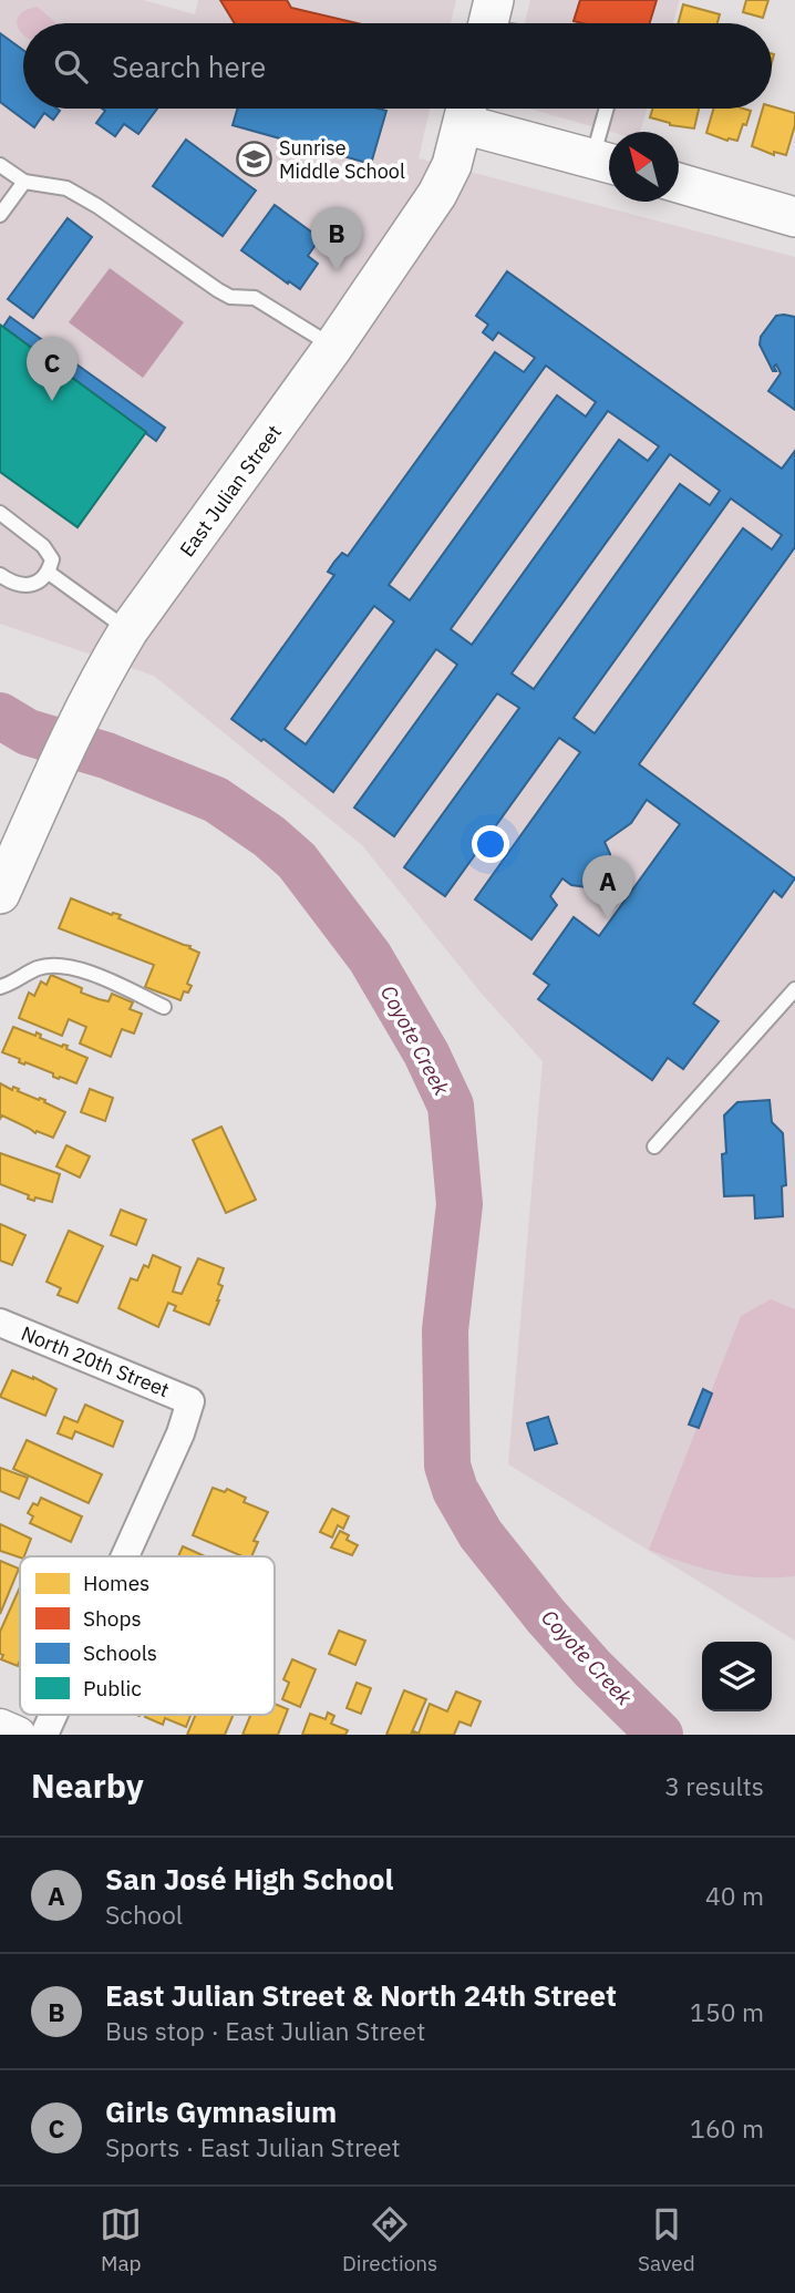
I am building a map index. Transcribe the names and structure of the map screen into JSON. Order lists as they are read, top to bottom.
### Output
{
  "streets": {
    "main road": ["East Julian Street"],
    "street": ["North 20th Street"]
  },
  "water": ["Coyote Creek"],
  "places": {
    "school or university": ["Sunrise Middle School"]
  },
  "legend": [
    "Homes",
    "Shops",
    "Schools",
    "Public"
  ],
  "north": "top left",
  "page": {
    "search": "Search here",
    "pins": ["B", "C", "A"],
    "heading": ["Nearby", "3 results"],
    "list": [
      {
        "mark": "A",
        "name": "San José High School",
        "note": "School",
        "value": "40 m"
      },
      {
        "mark": "B",
        "name": "East Julian Street & North 24th Street",
        "note": "Bus stop · East Julian Street",
        "value": "150 m"
      },
      {
        "mark": "C",
        "name": "Girls Gymnasium",
        "note": "Sports · East Julian Street",
        "value": "160 m"
      }
    ],
    "nav": ["Map", "Directions", "Saved"]
  }
}
